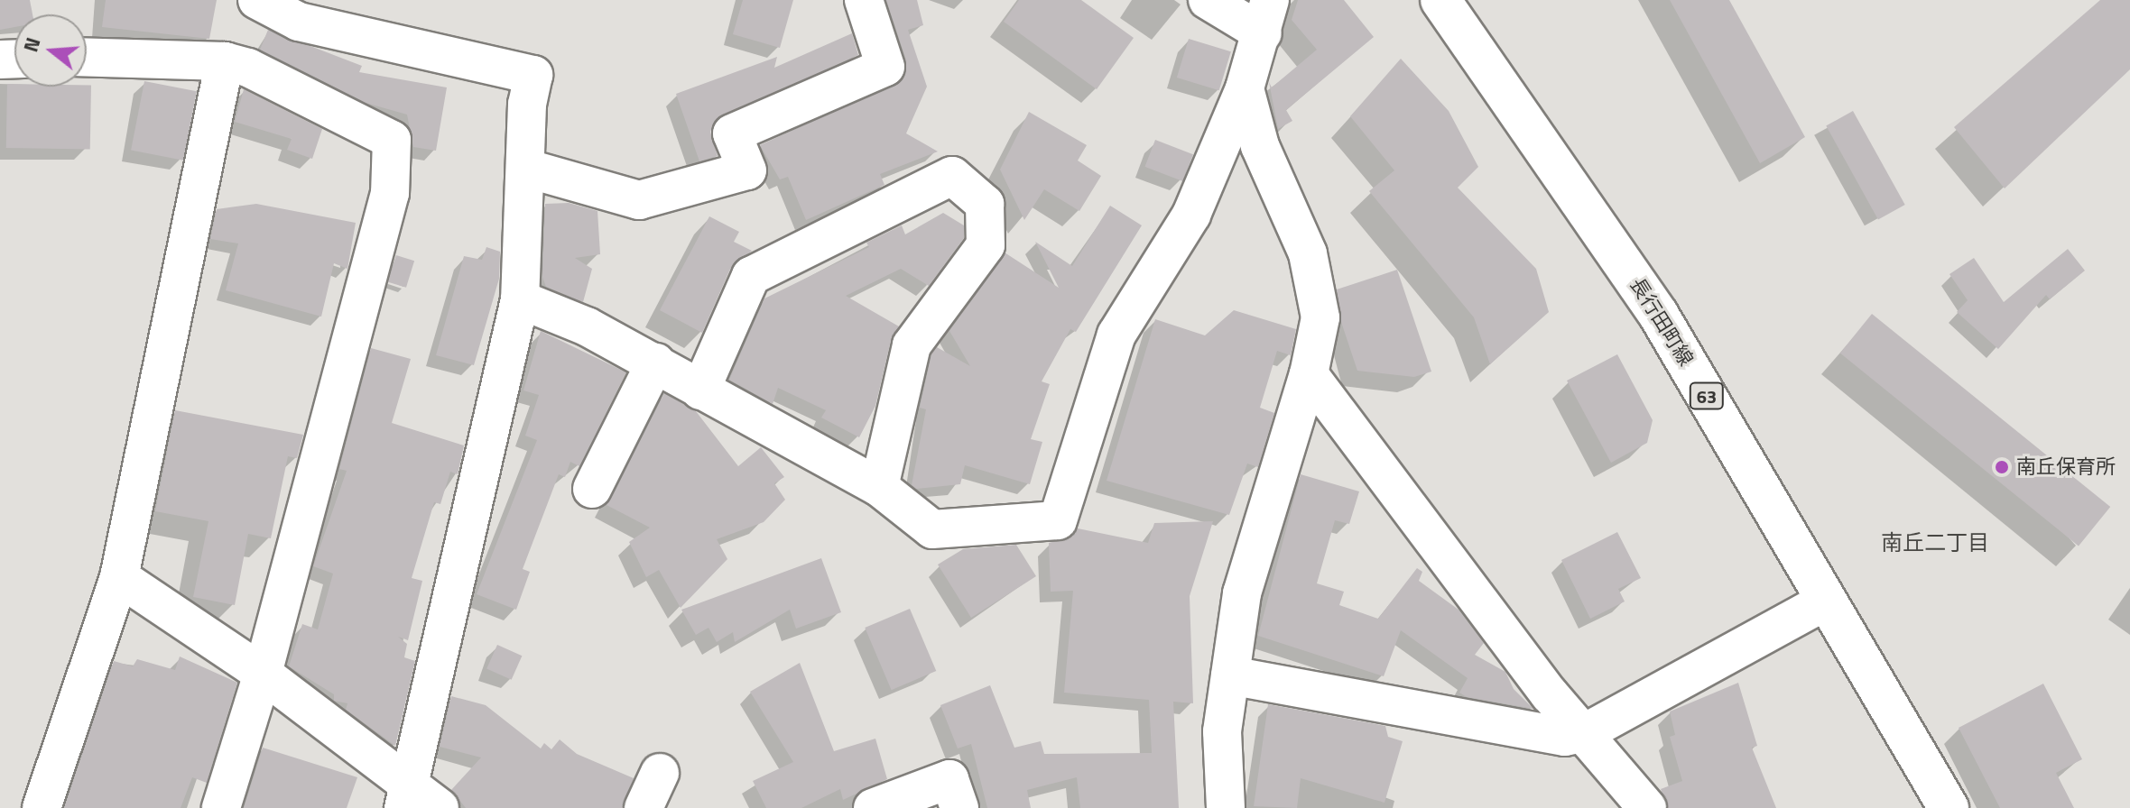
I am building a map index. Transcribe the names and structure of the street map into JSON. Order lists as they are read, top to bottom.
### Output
{
  "streets": {
    "main road": ["長行田町線", "63"]
  },
  "districts": ["南丘二丁目"],
  "places": ["南丘保育所"],
  "north": "left"
}
